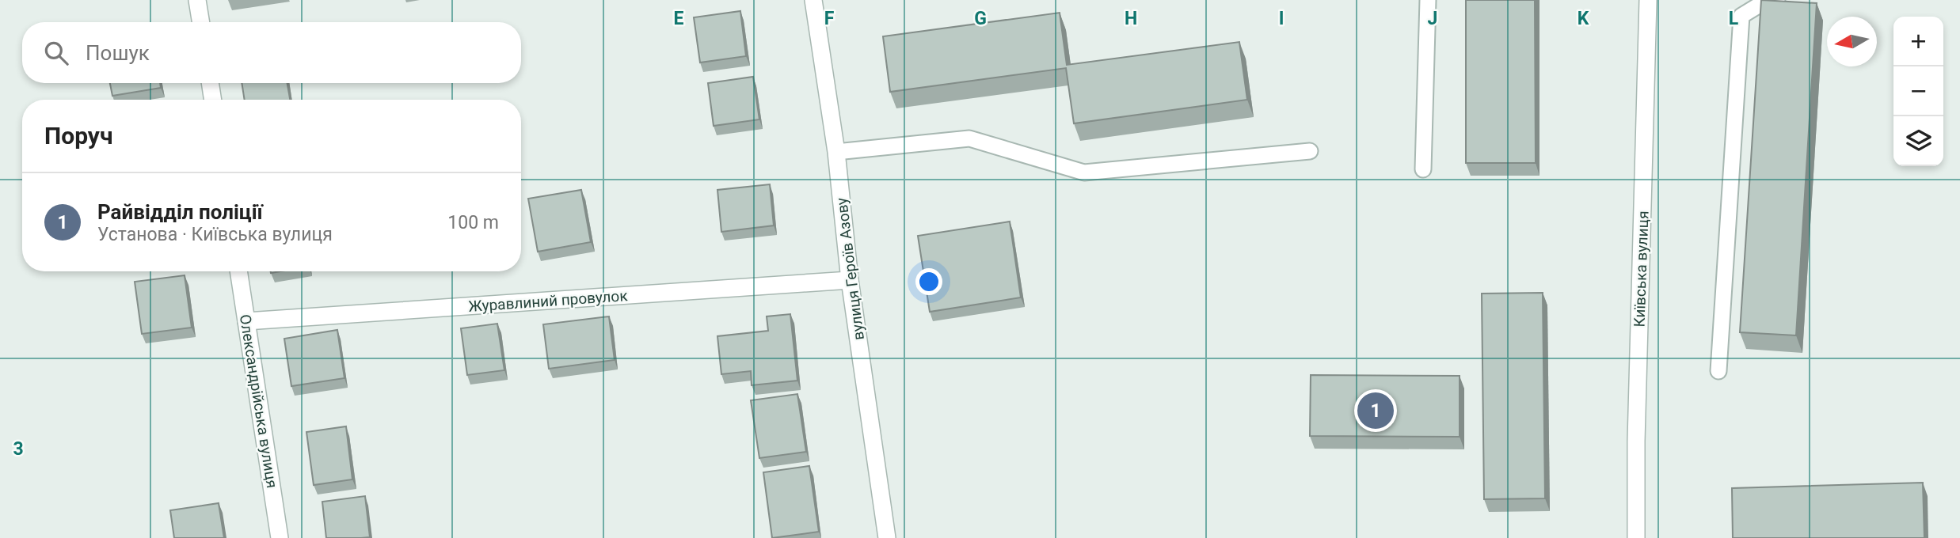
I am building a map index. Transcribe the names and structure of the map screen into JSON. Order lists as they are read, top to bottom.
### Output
{
  "streets": {
    "street": [
      "вулиця Героїв Азову",
      "Київська вулиця",
      "Журавлиний провулок",
      "Олександрійська вулиця"
    ]
  },
  "crossings": [
    ["вулиця Героїв Азову", "Журавлиний провулок"],
    ["Журавлиний провулок", "Олександрійська вулиця"]
  ],
  "north": "left",
  "page": {
    "map_buttons": ["+", "−"],
    "search": "Пошук",
    "heading": "Поруч",
    "list": [
      {
        "mark": "1",
        "name": "Райвідділ поліції",
        "note": "Установа · Київська вулиця",
        "value": "100 m"
      }
    ],
    "pins": "1"
  },
  "grid": {
    "columns": [
      "E",
      "F",
      "G",
      "H",
      "I",
      "J",
      "K",
      "L"
    ],
    "rows": ["3"]
  }
}
